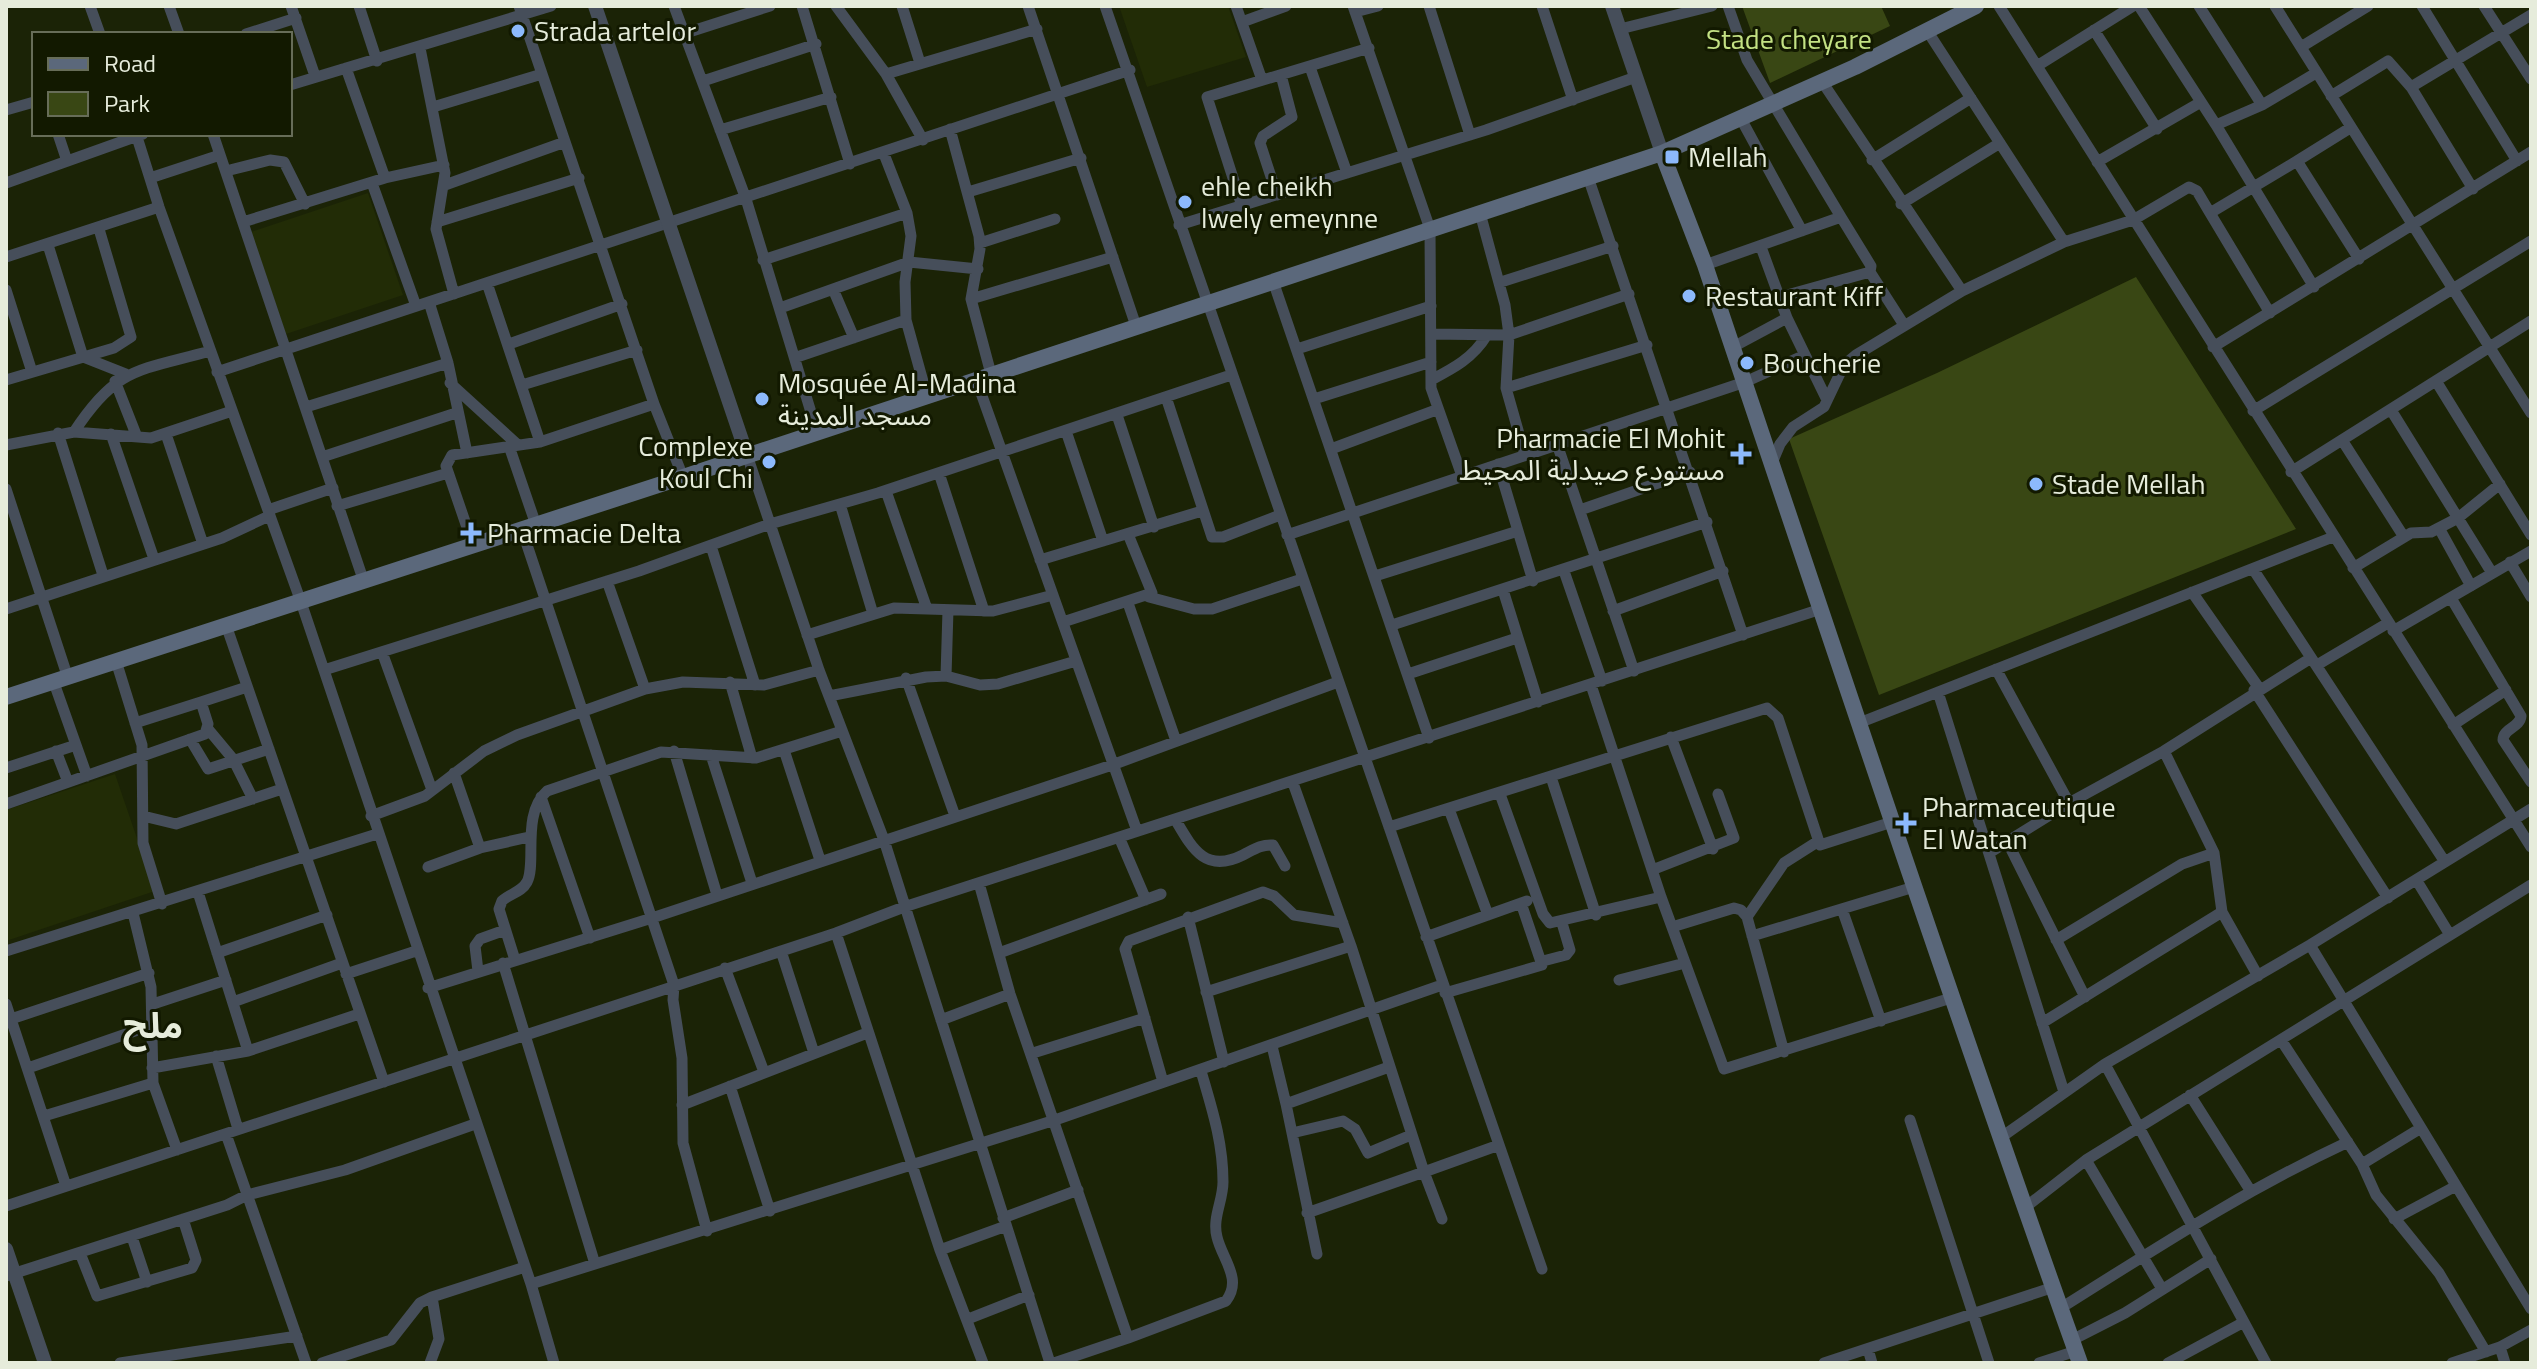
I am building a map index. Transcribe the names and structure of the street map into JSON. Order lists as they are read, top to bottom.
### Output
{
  "districts": ["ملح"],
  "parks": ["Stade cheyare"],
  "places": {
    "other": [
      "Strada artelor",
      "ehle cheikh lwely emeynne",
      "Restaurant Kiff",
      "Boucherie",
      "Mosquée Al-Madina مسجد المدينة",
      "Complexe Koul Chi",
      "Stade Mellah"
    ],
    "transit": ["Mellah"],
    "health": ["Pharmacie El Mohit مستودع صيدلية المحيط", "Pharmacie Delta", "Pharmaceutique El Watan"]
  },
  "legend": ["Road", "Park"]
}
